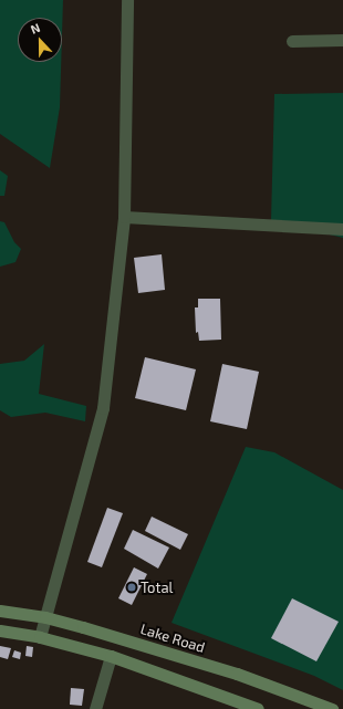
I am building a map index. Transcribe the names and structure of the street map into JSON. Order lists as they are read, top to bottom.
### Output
{
  "streets": {
    "main road": ["Lake Road"]
  },
  "places": ["Total"],
  "north": "top"
}
